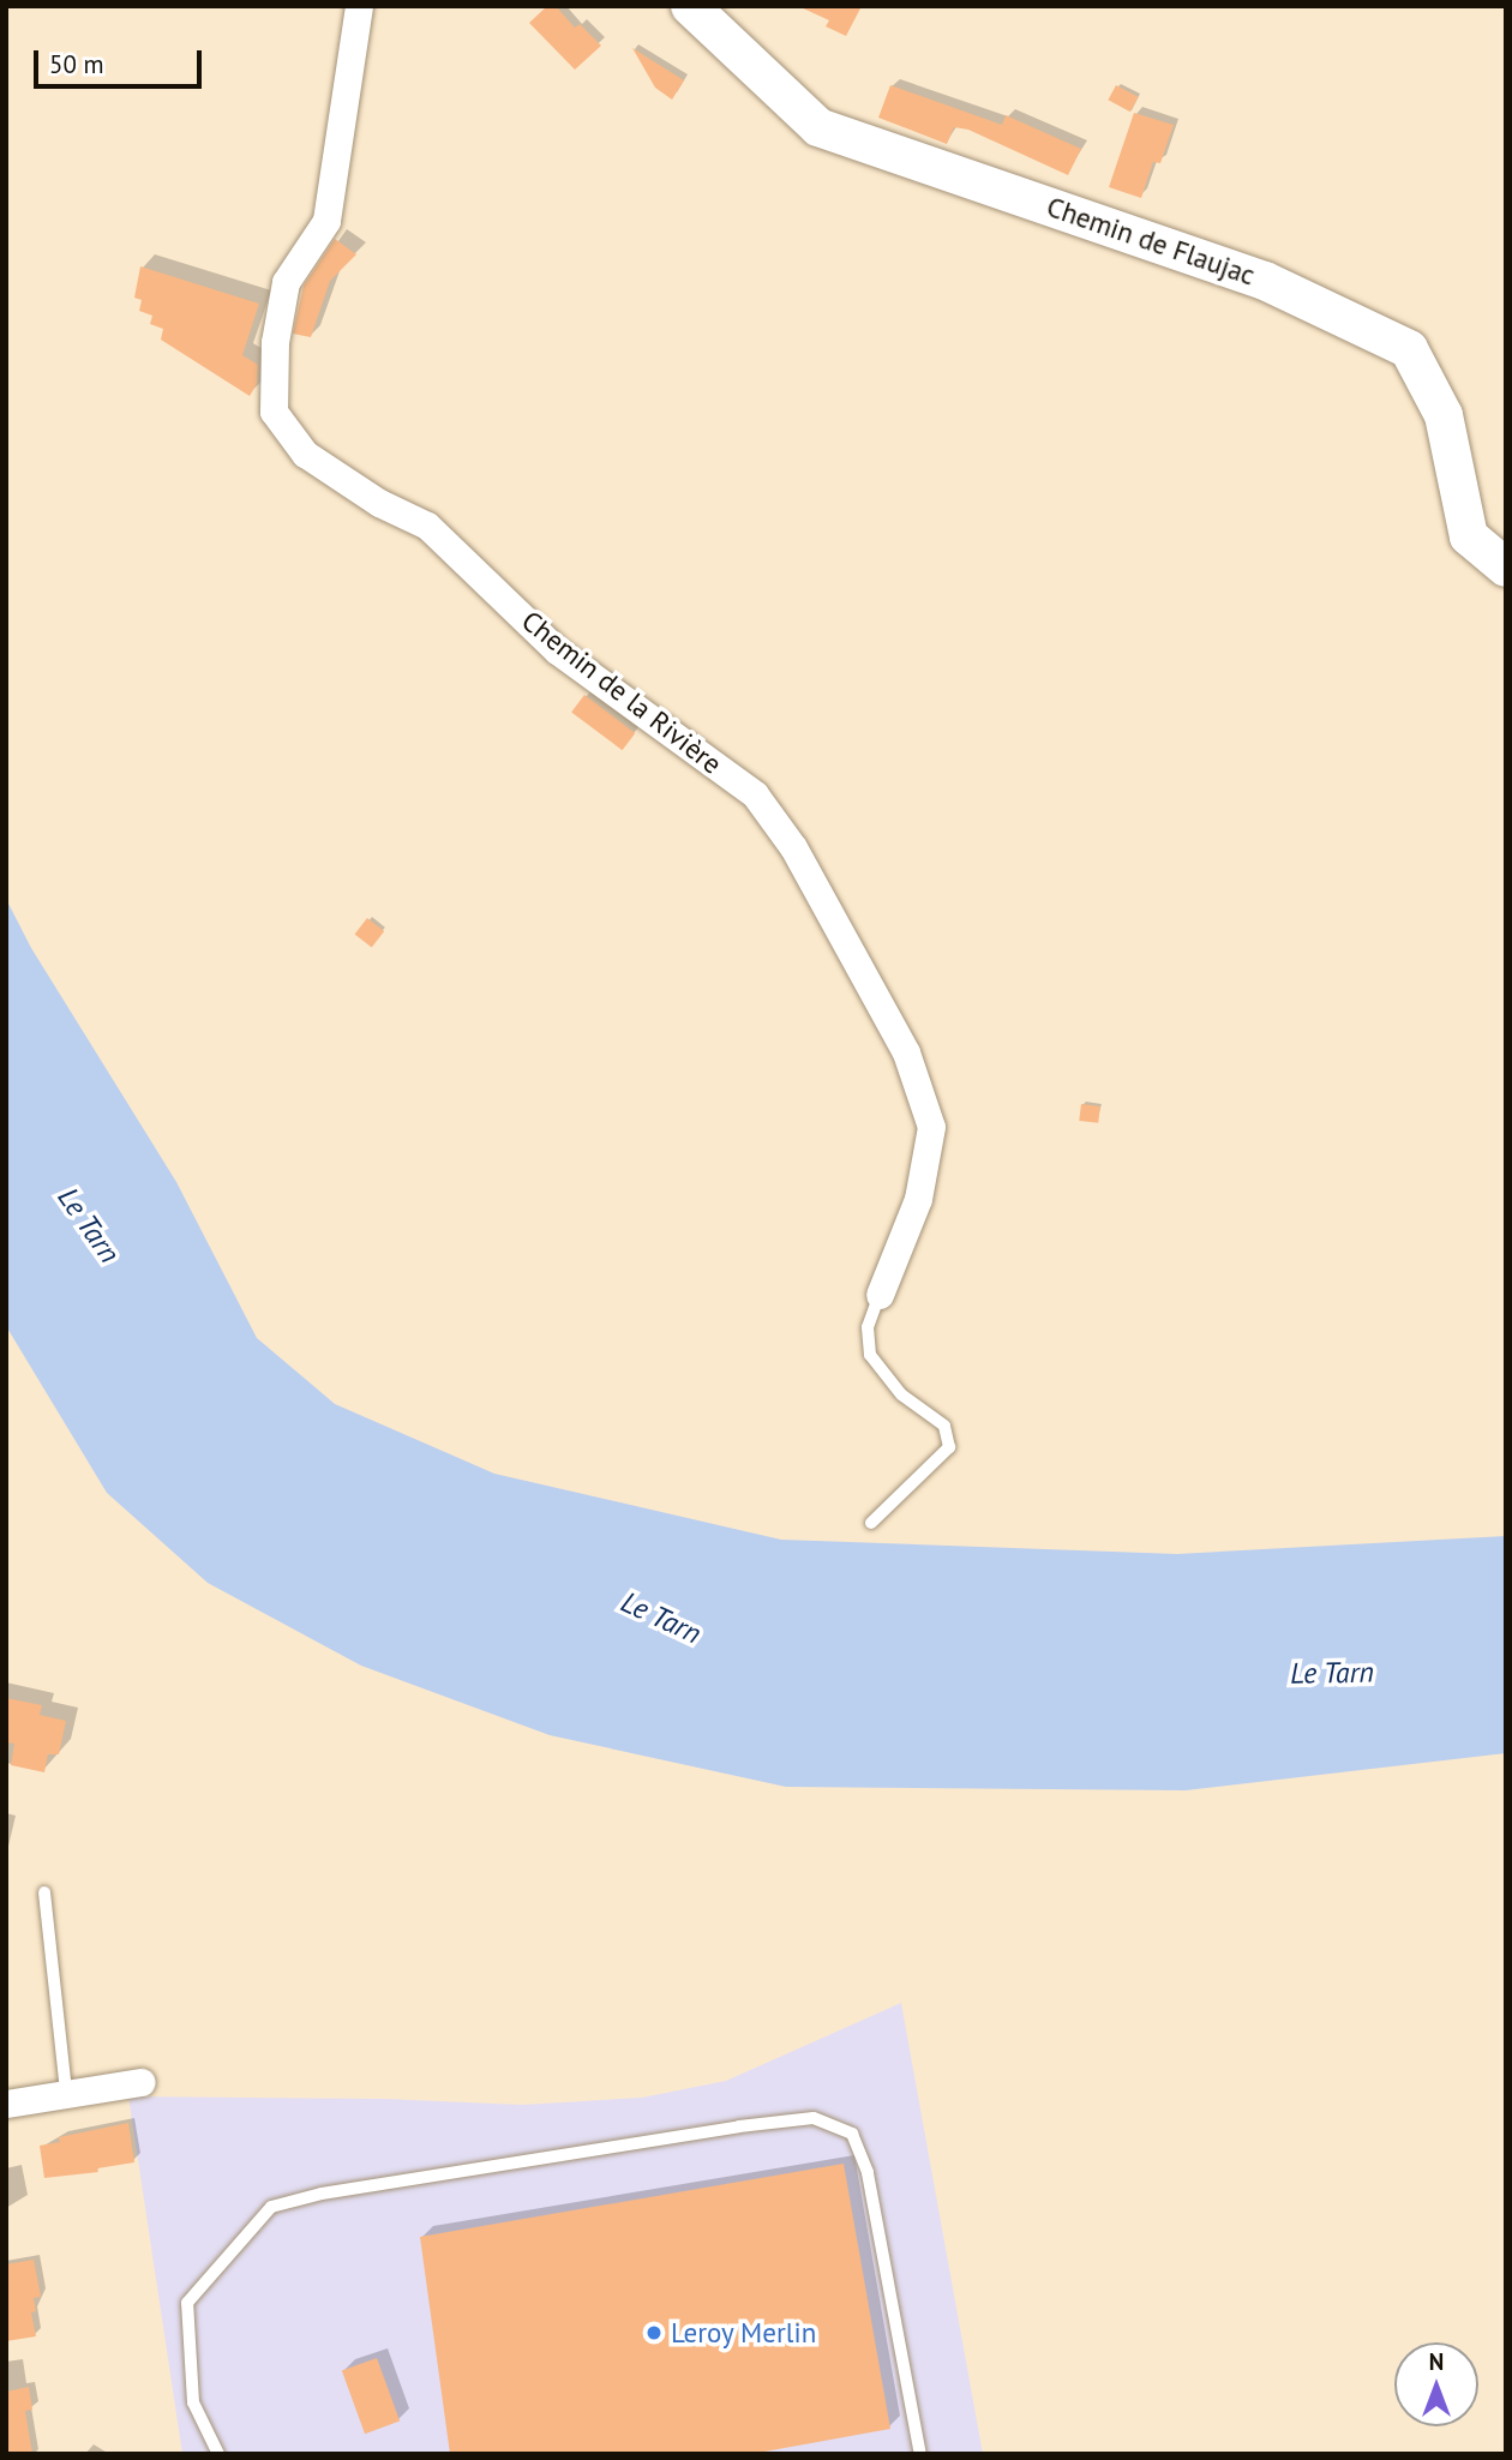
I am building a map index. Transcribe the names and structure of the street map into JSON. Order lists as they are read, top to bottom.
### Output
{
  "streets": {
    "street": ["Chemin de Flaujac", "Chemin de la Rivière"]
  },
  "water": ["Le Tarn"],
  "places": ["Leroy Merlin"],
  "scale_bar": "50 m",
  "north": "top"
}
